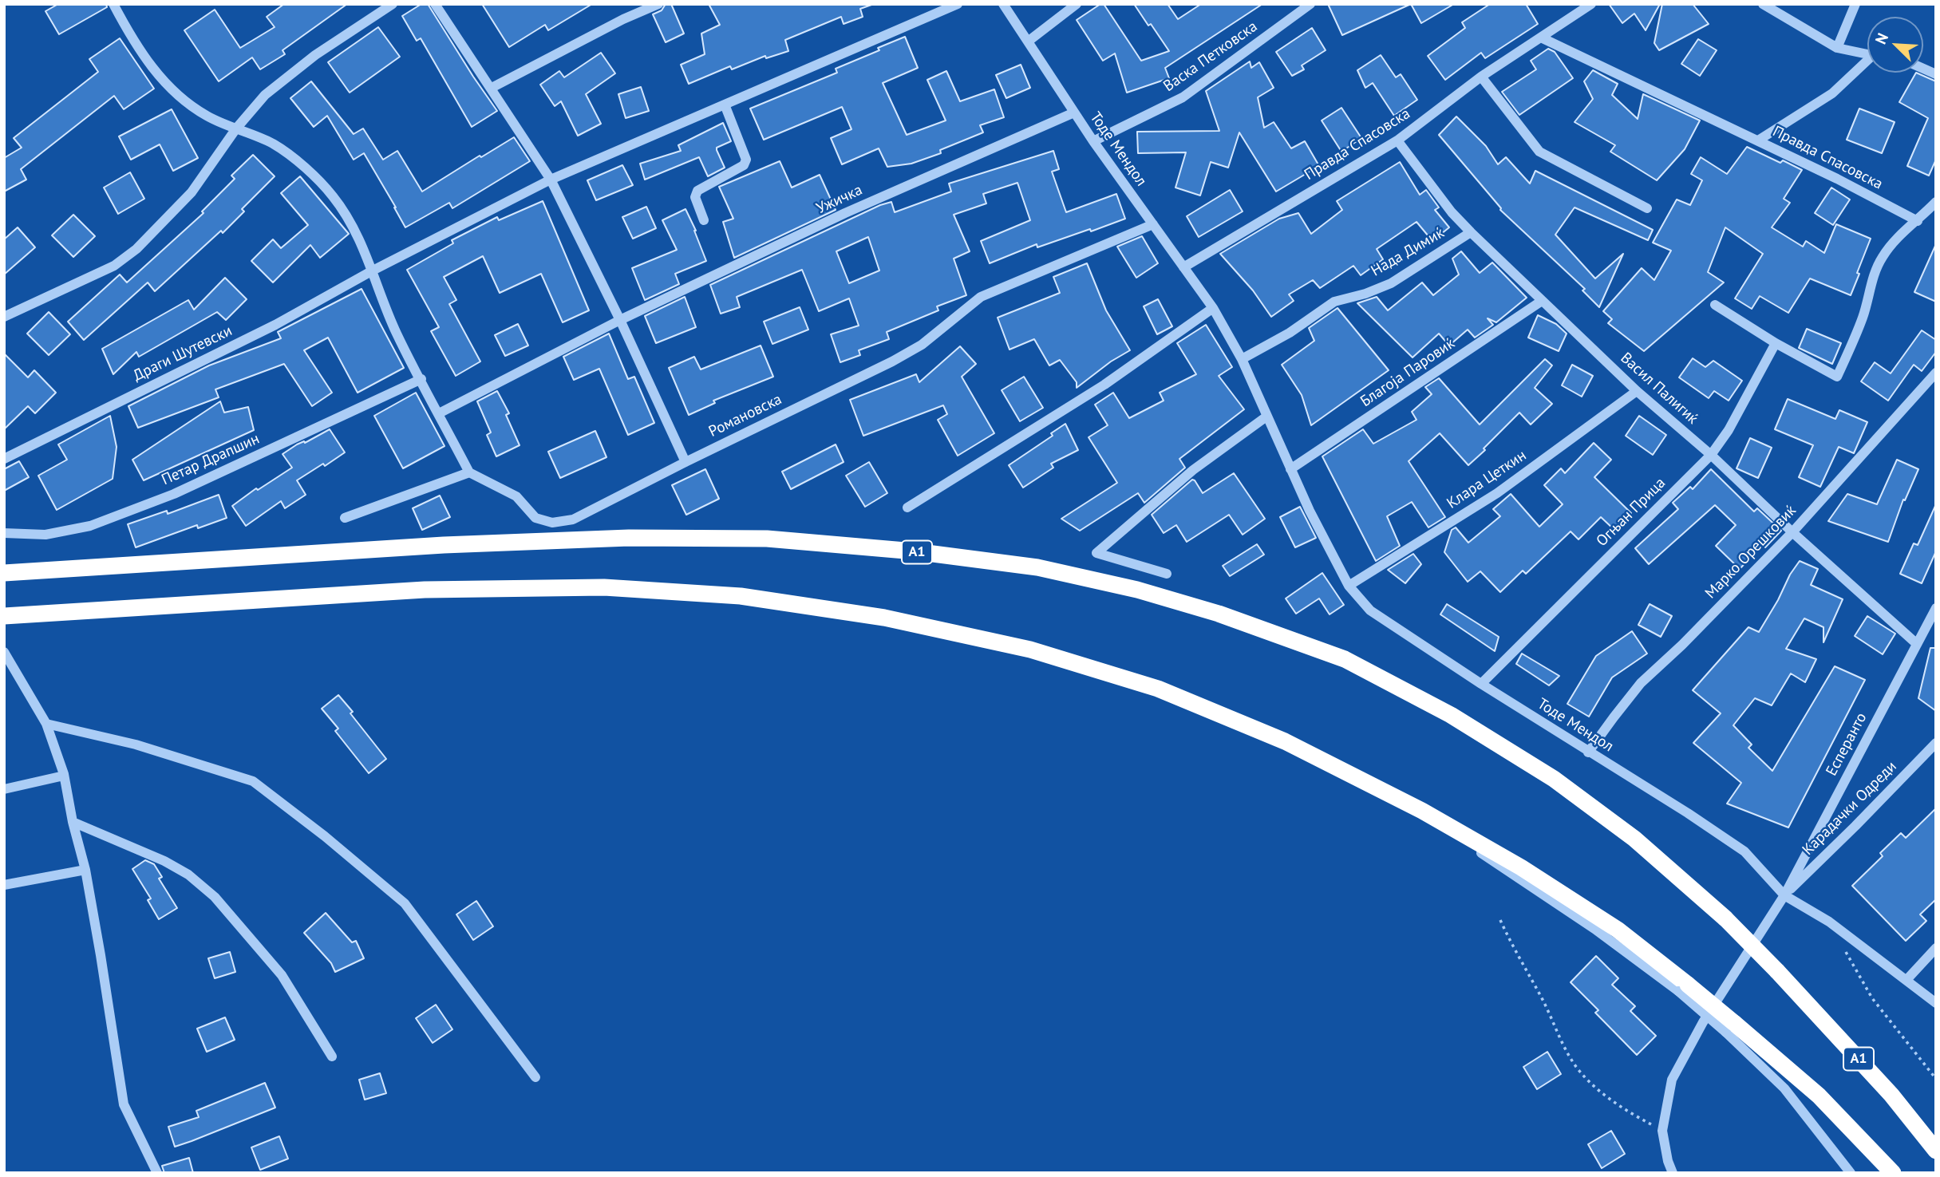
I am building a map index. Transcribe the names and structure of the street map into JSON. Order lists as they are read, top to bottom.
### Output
{
  "streets": {
    "highway": ["A1"],
    "street": [
      "Васка Петковска",
      "Правда Спасовска",
      "Тоде Мендол",
      "Ужичка",
      "Нада Димиќ",
      "Драги Шутевски",
      "Благоја Паровиќ",
      "Васил Палигиќ",
      "Романовска",
      "Петар Драпшин",
      "Клара Цеткин",
      "Огњан Прица",
      "Марко Орешковиќ",
      "Есперанто",
      "Карадачки Одреди"
    ]
  },
  "crossings": [
    ["Васка Петковска", "Тоде Мендол"],
    ["Правда Спасовска", "Тоде Мендол"],
    ["Правда Спасовска", "Васил Палигиќ"],
    ["Тоде Мендол", "Ужичка"],
    ["Тоде Мендол", "Нада Димиќ"],
    ["Тоде Мендол", "Благоја Паровиќ"],
    ["Тоде Мендол", "Романовска"],
    ["Тоде Мендол", "Клара Цеткин"],
    ["Тоде Мендол", "Огњан Прица"],
    ["Тоде Мендол", "Марко Орешковиќ"],
    ["Тоде Мендол", "Есперанто"],
    ["Тоде Мендол", "Карадачки Одреди"],
    ["Нада Димиќ", "Васил Палигиќ"],
    ["Благоја Паровиќ", "Васил Палигиќ"],
    ["Васил Палигиќ", "Клара Цеткин"],
    ["Васил Палигиќ", "Огњан Прица"],
    ["Васил Палигиќ", "Марко Орешковиќ"],
    ["Васил Палигиќ", "Есперанто"],
    ["Есперанто", "Карадачки Одреди"]
  ],
  "north": "top left"
}
